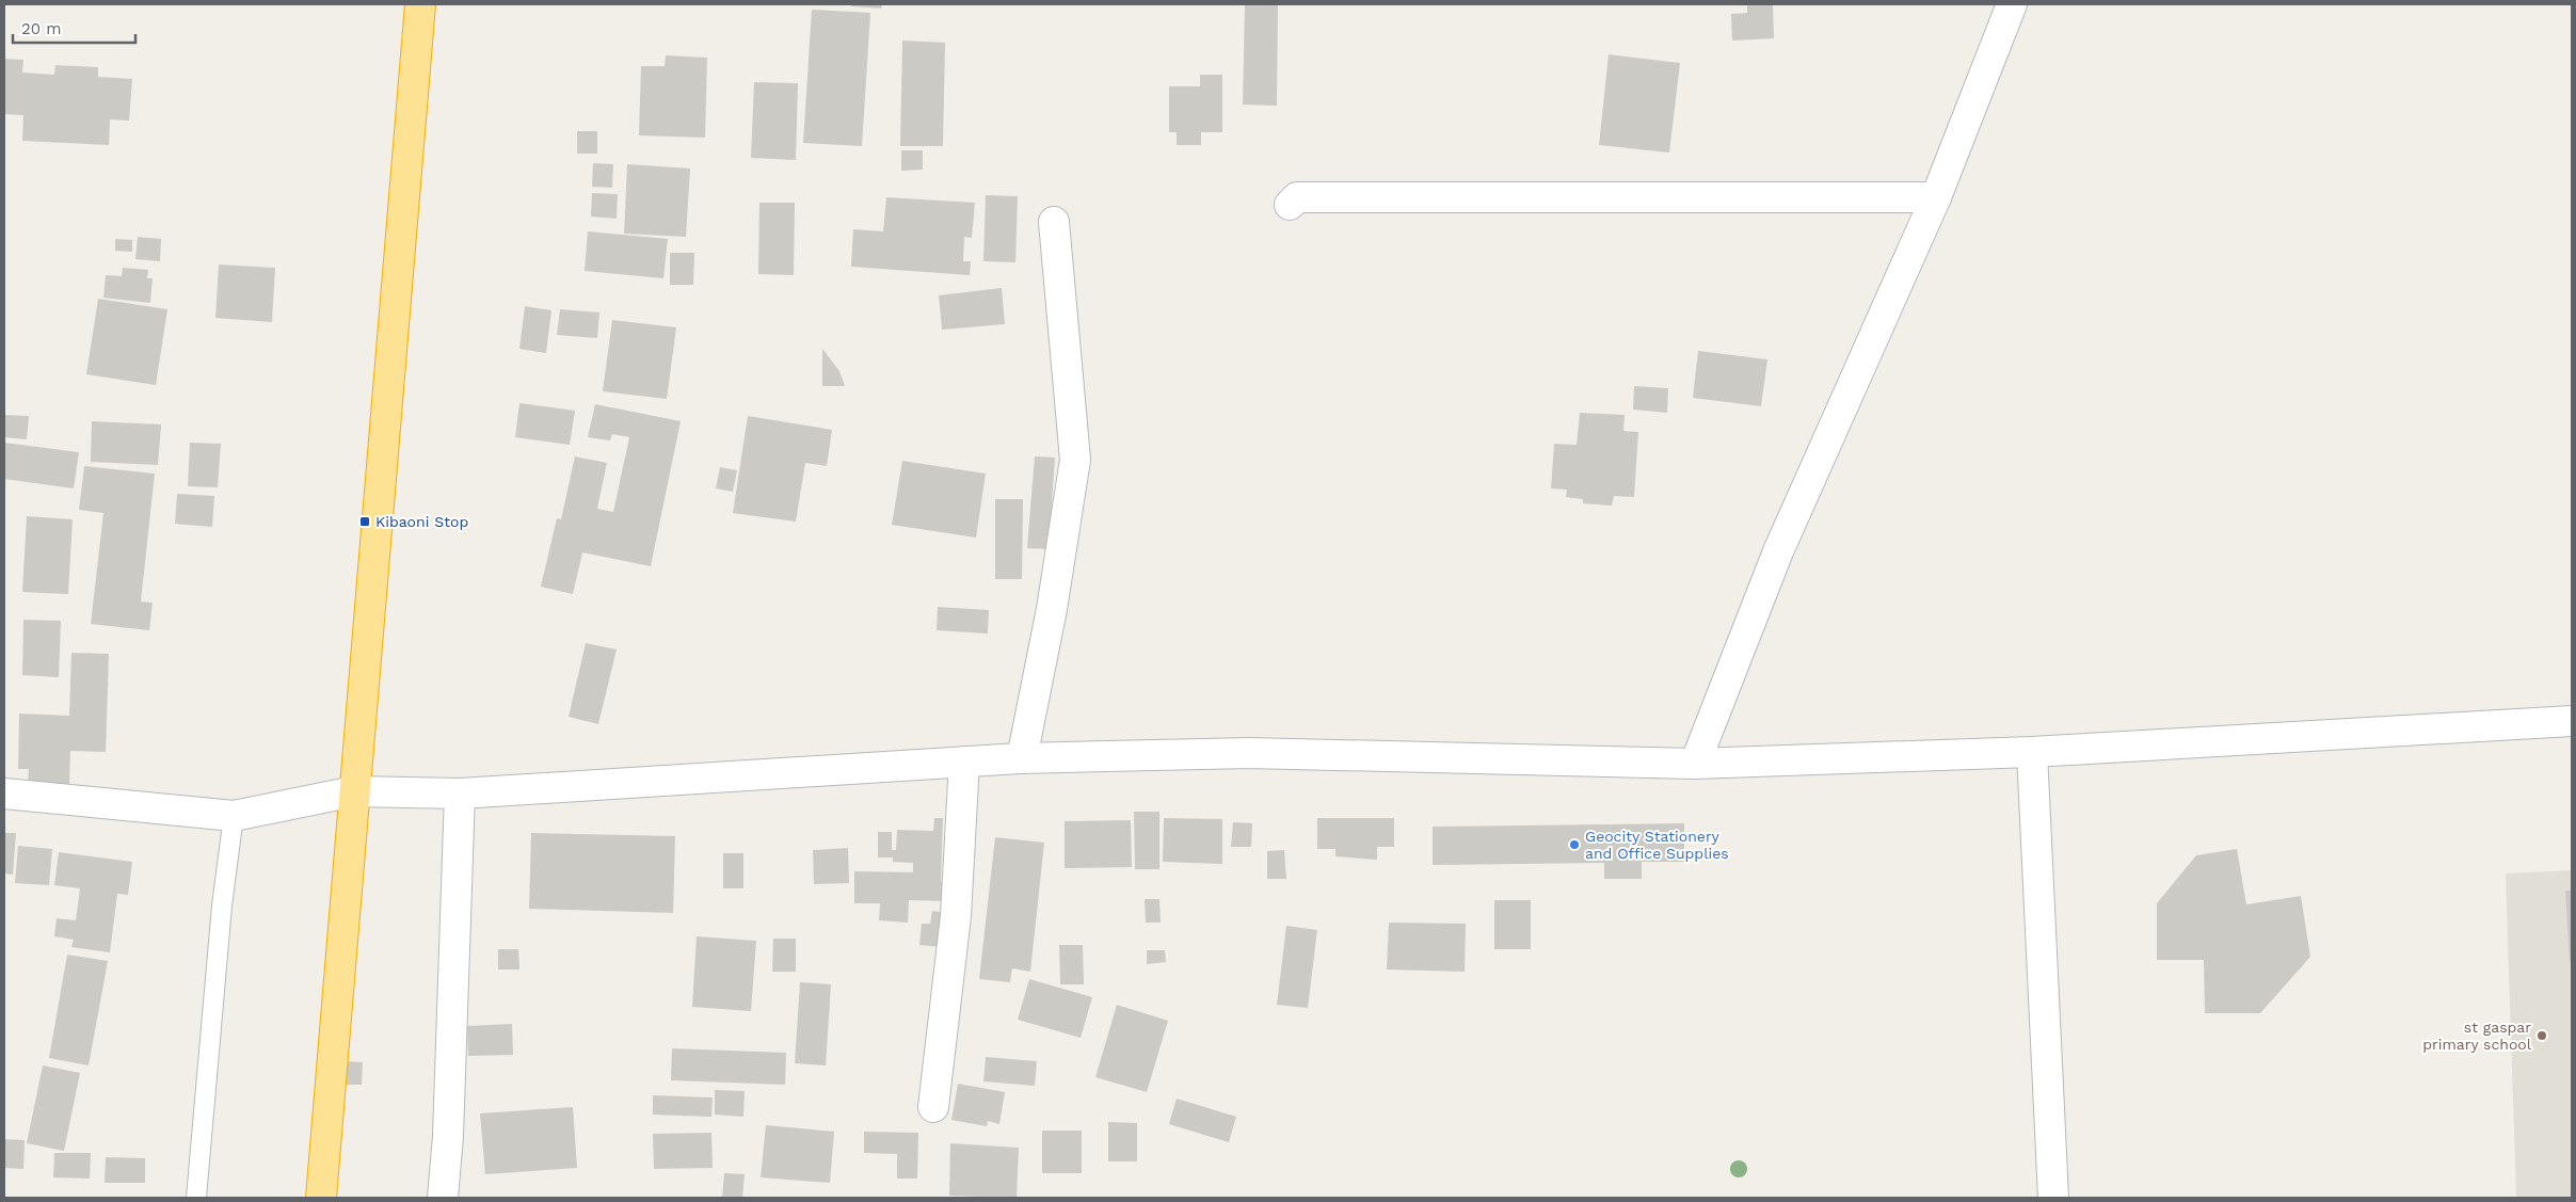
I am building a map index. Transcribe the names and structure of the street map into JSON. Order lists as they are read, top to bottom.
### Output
{
  "places": {
    "transit": ["Kibaoni Stop"],
    "other": ["Geocity Stationery and Office Supplies", "st gaspar primary school"]
  },
  "scale_bar": "20 m"
}
